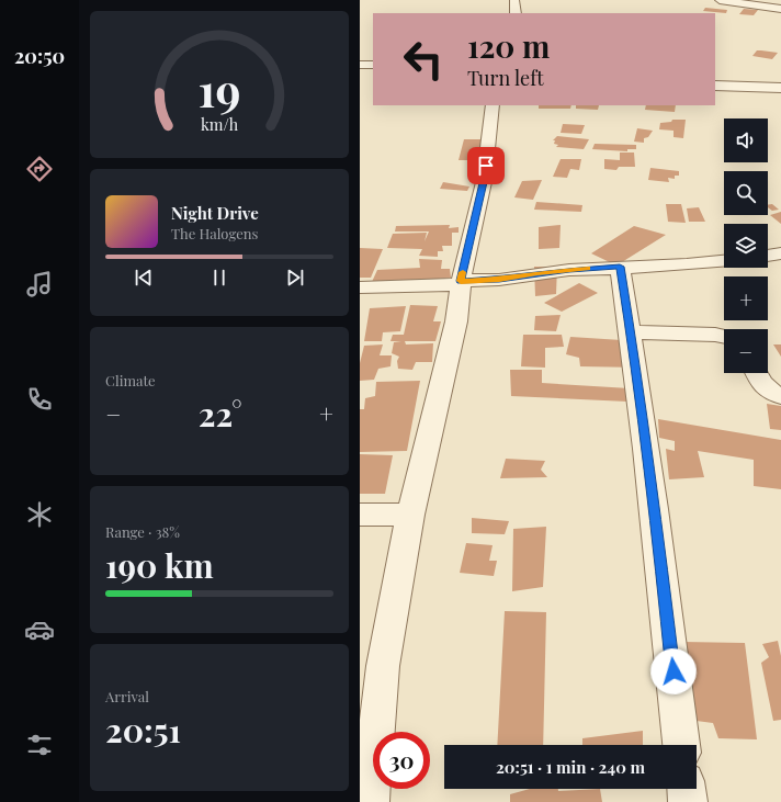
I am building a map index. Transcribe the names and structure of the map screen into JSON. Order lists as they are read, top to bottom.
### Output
{
  "page": {
    "tabs": "20:50",
    "turn": ["120 m", "Turn left"],
    "map_buttons": ["+", "−"],
    "song": ["Night Drive", "The Halogens"],
    "tile": [
      "Climate",
      ["Range · 38%", "190 km"],
      ["Arrival", "20:51"]
    ],
    "heat": ["−", "22°", "+"],
    "limit": "30",
    "trip": "20:51 · 1 min · 240 m",
    "gauge": ["19", "km/h"]
  }
}
